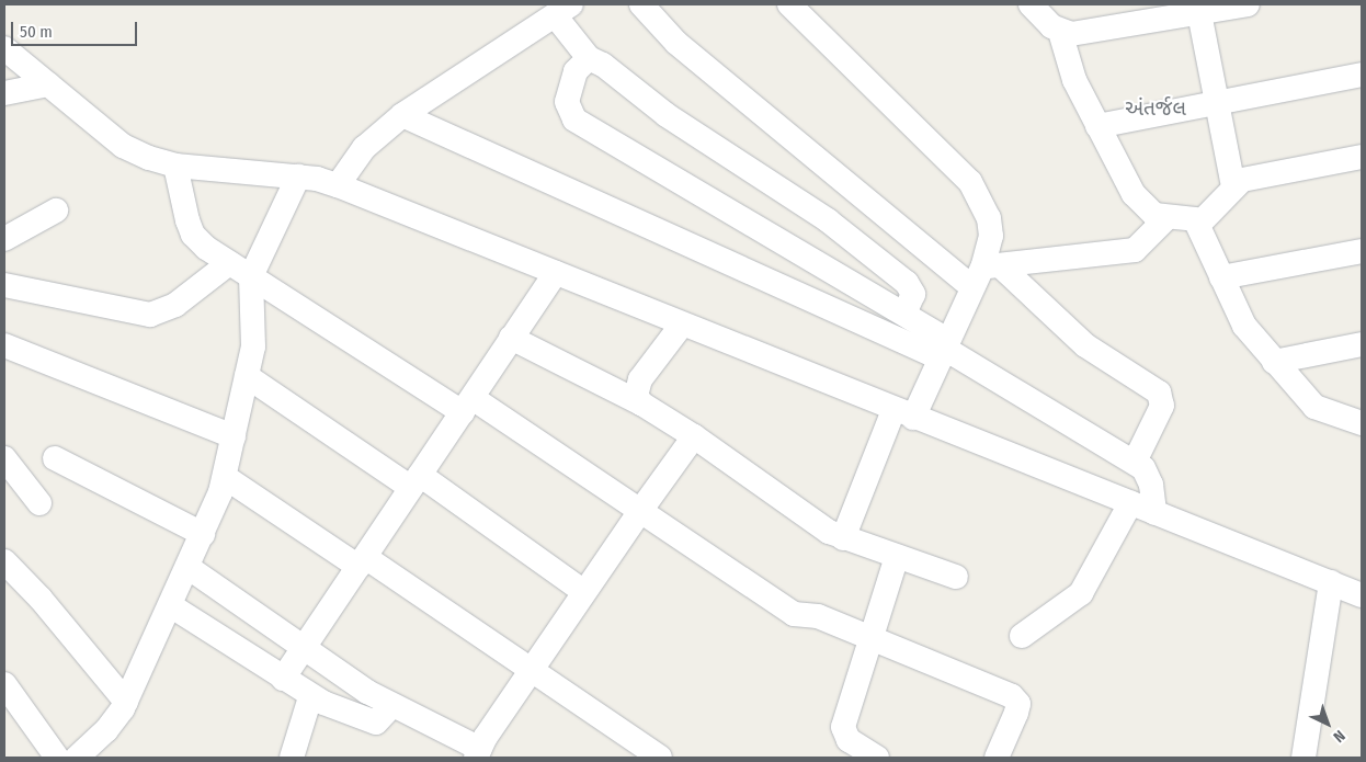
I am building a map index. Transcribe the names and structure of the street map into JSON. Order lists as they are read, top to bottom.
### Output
{
  "districts": ["અંતર્જલ"],
  "scale_bar": "50 m",
  "north": "bottom right"
}
